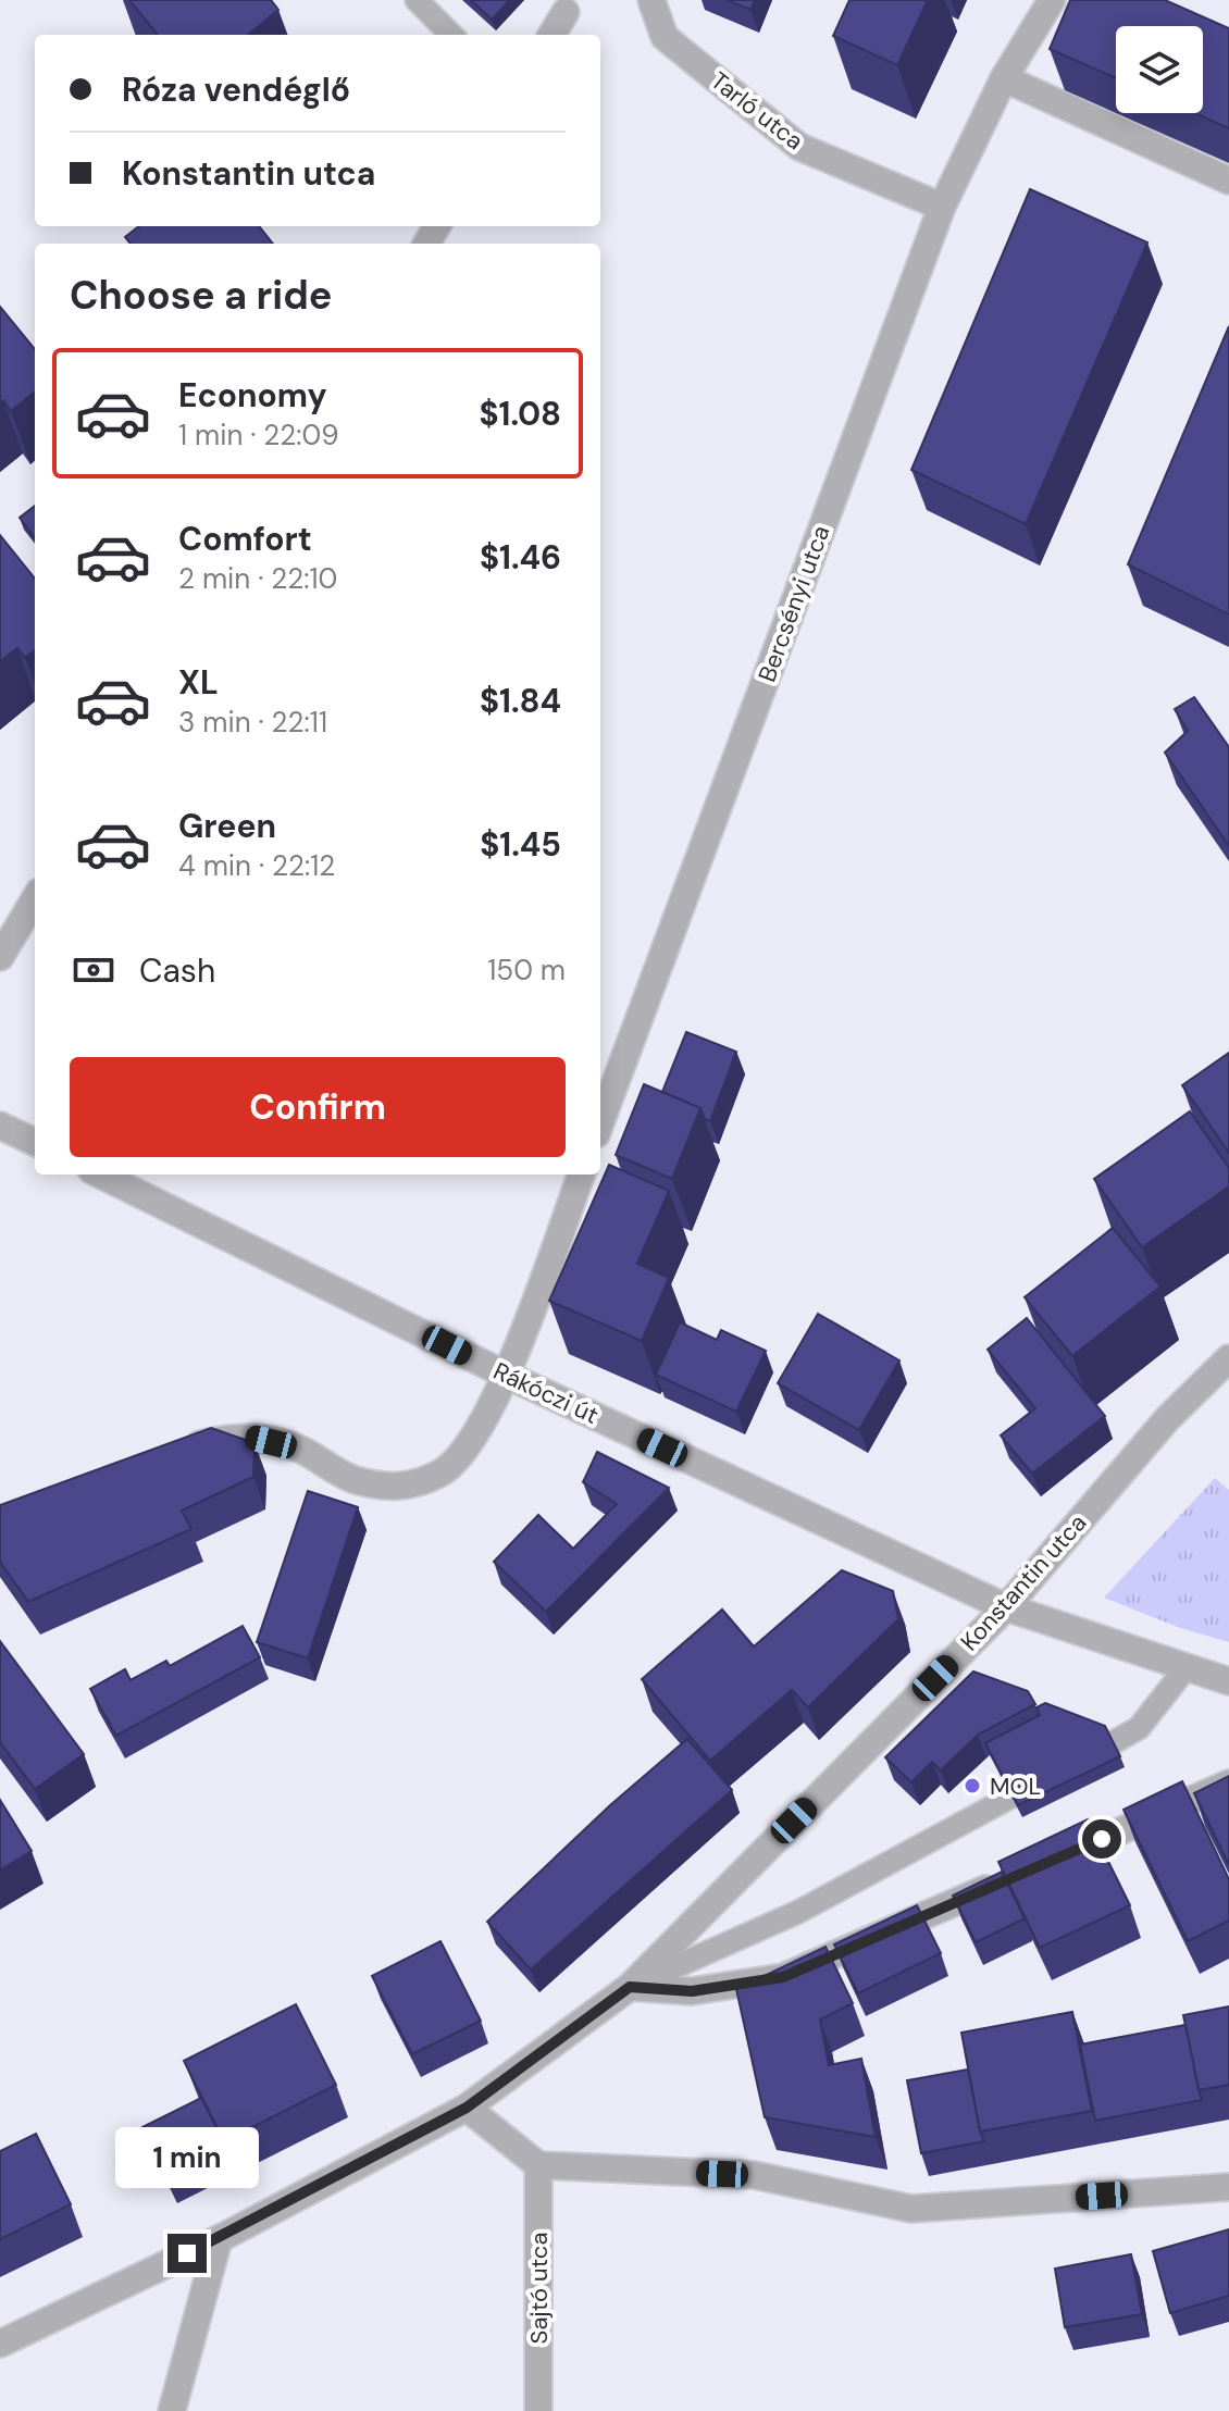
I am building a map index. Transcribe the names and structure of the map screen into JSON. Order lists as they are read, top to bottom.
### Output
{
  "streets": {
    "street": [
      "Tarló utca",
      "Bercsényi utca",
      "Rákóczi út",
      "Konstantin utca",
      "Sajtó utca"
    ]
  },
  "crossings": [
    ["Tarló utca", "Bercsényi utca"],
    ["Rákóczi út", "Konstantin utca"]
  ],
  "places": ["MOL"],
  "page": {
    "banner": ["Róza vendéglő", "Konstantin utca"],
    "heading": "Choose a ride",
    "list": [
      {
        "name": "Economy",
        "note": "1 min · 22:09",
        "value": "$1.08"
      },
      {
        "name": "Comfort",
        "note": "2 min · 22:10",
        "value": "$1.46"
      },
      {
        "name": "XL",
        "note": "3 min · 22:11",
        "value": "$1.84"
      },
      {
        "name": "Green",
        "note": "4 min · 22:12",
        "value": "$1.45"
      }
    ],
    "pay": ["Cash", "150 m"],
    "buttons": "Confirm",
    "bubble": "1 min"
  }
}
